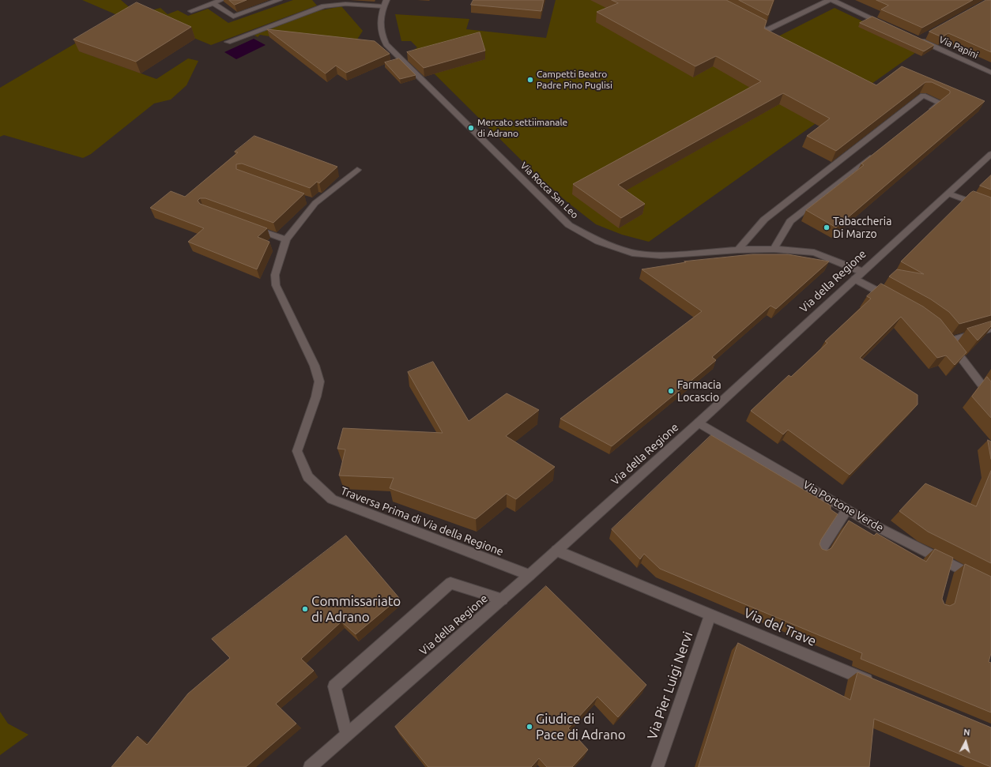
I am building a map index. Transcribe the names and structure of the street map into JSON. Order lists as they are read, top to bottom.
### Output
{
  "streets": {
    "street": [
      "Via Papini",
      "Via Rocca San Leo",
      "Via della Regione",
      "Via Portone Verde",
      "Traversa Prima di Via della Regione",
      "Via del Trave",
      "Via Pier Luigi Nervi"
    ]
  },
  "crossings": [
    ["Via Rocca San Leo", "Via della Regione"],
    ["Via della Regione", "Via Portone Verde"],
    ["Via della Regione", "Traversa Prima di Via della Regione"],
    ["Via della Regione", "Via del Trave"],
    ["Via del Trave", "Via Pier Luigi Nervi"]
  ],
  "places": [
    "Campetti Beatro Padre Pino Puglisi",
    "Mercato settiimanale di Adrano",
    "Tabaccheria Di Marzo",
    "Farmacia Locascio",
    "Commissariato di Adrano",
    "Giudice di Pace di Adrano"
  ],
  "north": "top"
}
